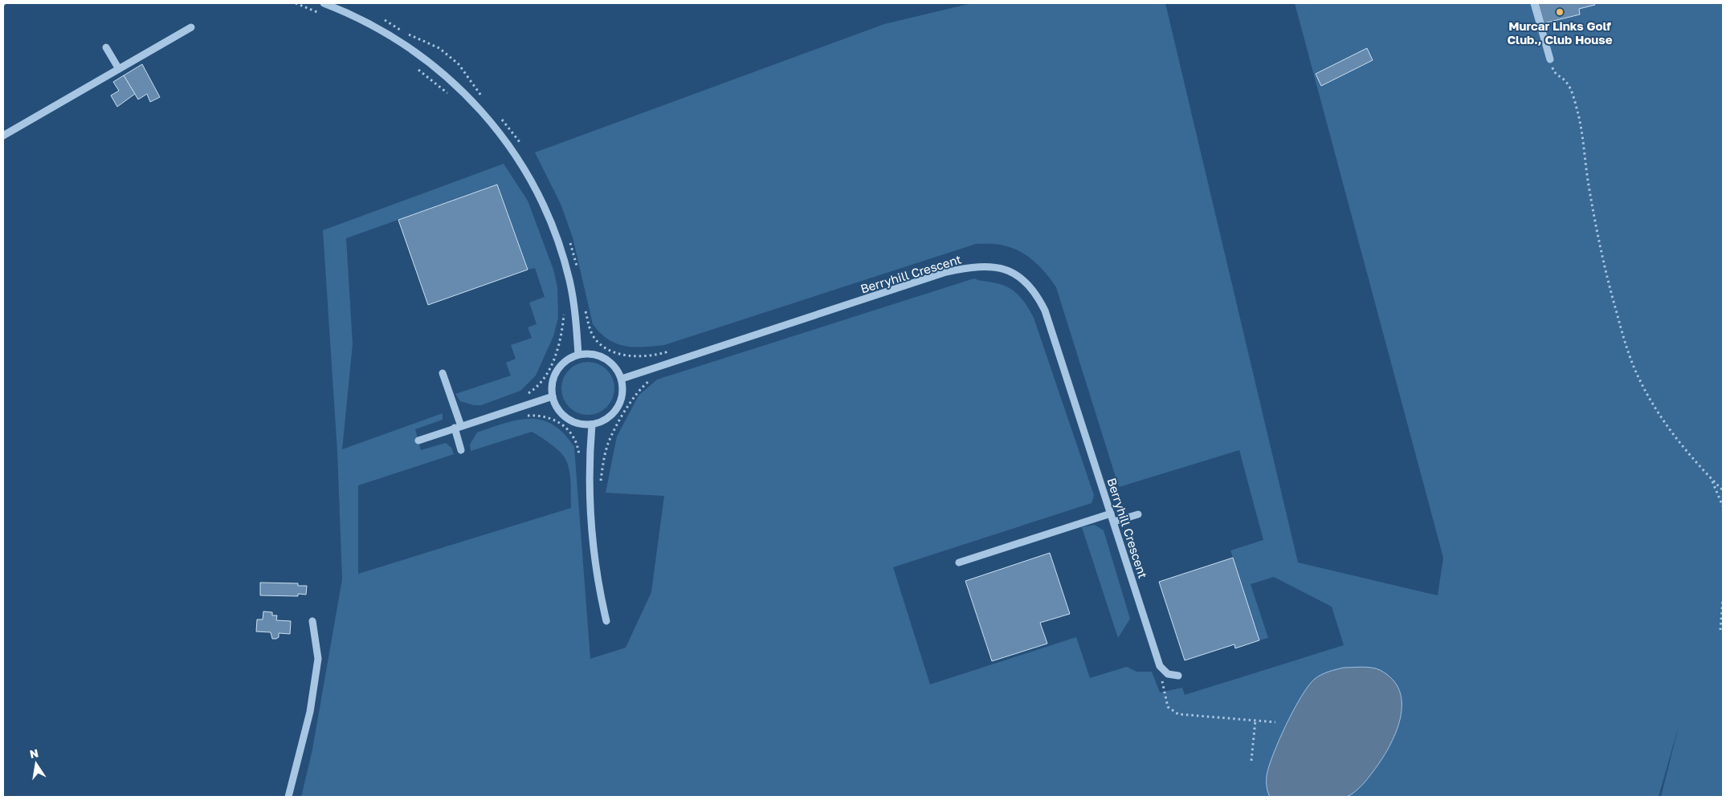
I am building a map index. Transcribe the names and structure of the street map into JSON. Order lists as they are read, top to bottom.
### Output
{
  "streets": {
    "street": ["Berryhill Crescent"]
  },
  "places": ["Murcar Links Golf Club., Club House"],
  "north": "top"
}
